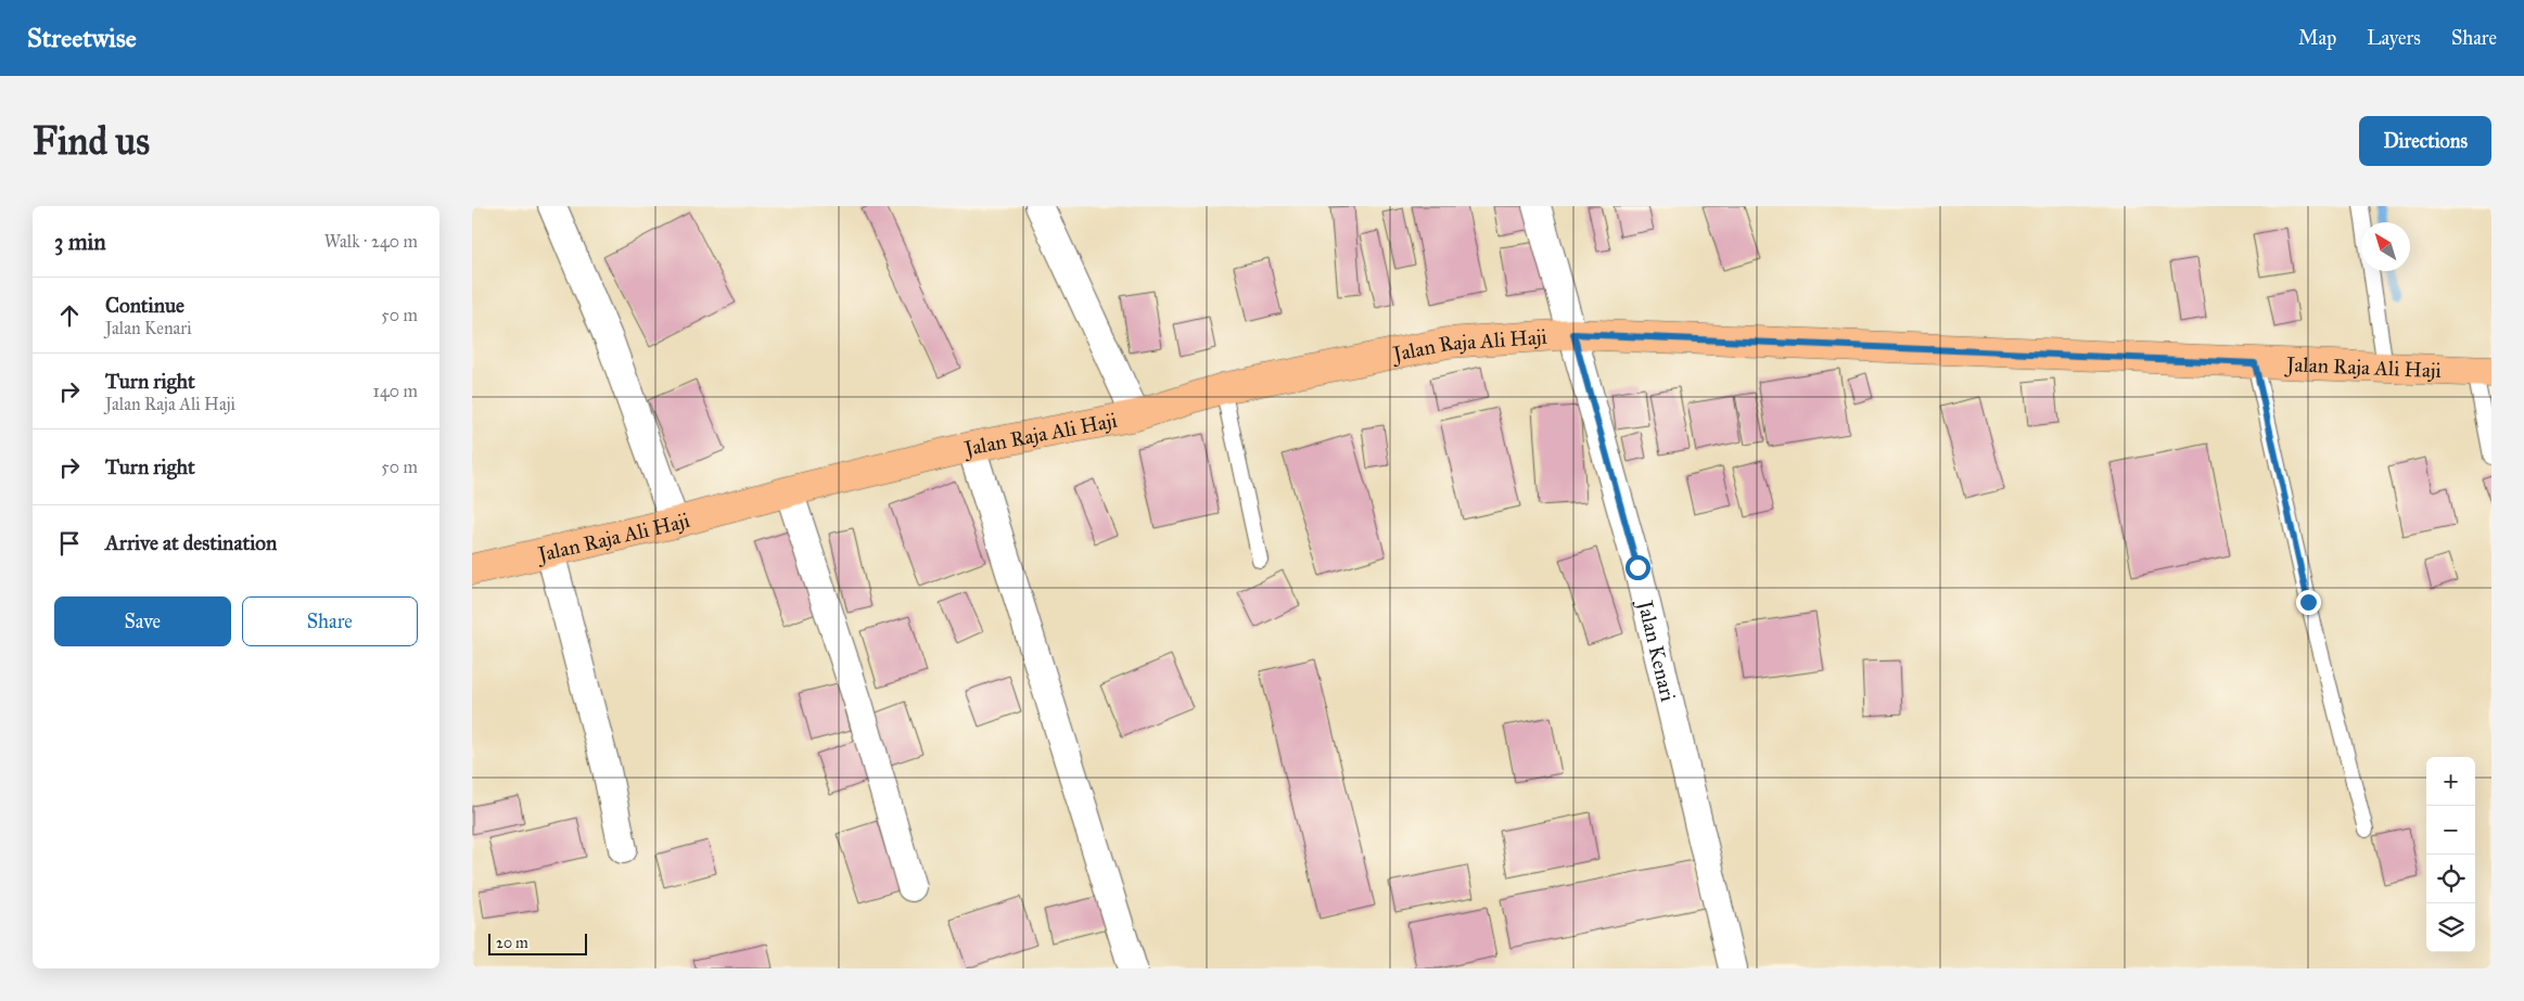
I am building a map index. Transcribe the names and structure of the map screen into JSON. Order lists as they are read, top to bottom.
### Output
{
  "streets": {
    "main road": ["Jalan Raja Ali Haji"],
    "street": ["Jalan Kenari"]
  },
  "crossings": [
    ["Jalan Raja Ali Haji", "Jalan Kenari"]
  ],
  "scale_bar": "20 m",
  "north": "top left",
  "page": {
    "header": "Streetwise",
    "nav": ["Map", "Layers", "Share"],
    "buttons": [
      "Directions",
      ["Save", "Share"]
    ],
    "title": "Find us",
    "heading": ["3 min", "Walk · 240 m"],
    "list": [
      ["Continue", "Jalan Kenari", "50 m"],
      ["Turn right", "Jalan Raja Ali Haji", "140 m"],
      ["Turn right", "50 m"],
      "Arrive at destination"
    ],
    "map_buttons": ["+", "−"],
    "scale": "20 m"
  }
}
